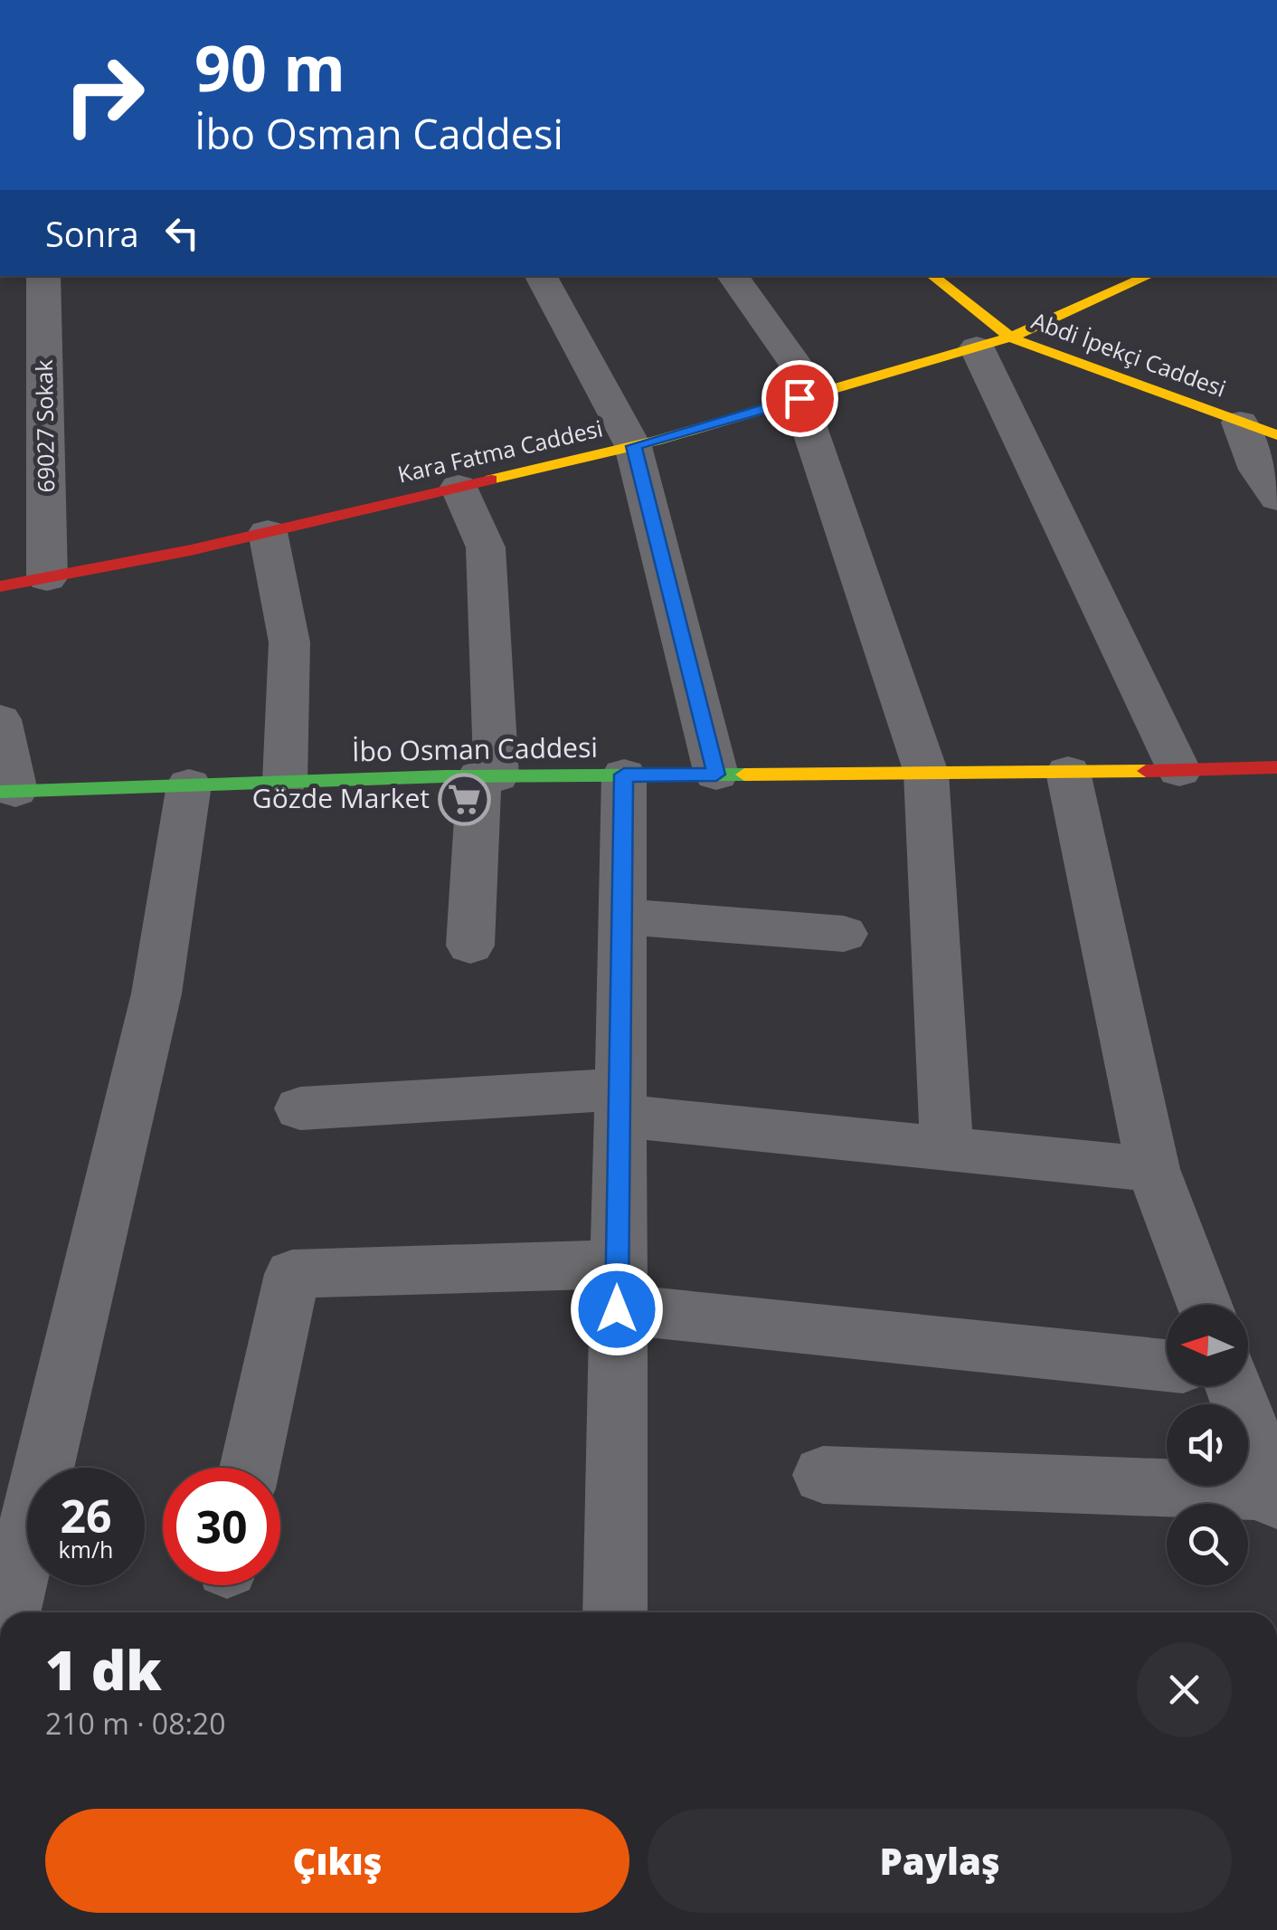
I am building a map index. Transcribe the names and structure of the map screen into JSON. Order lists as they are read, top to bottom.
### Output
{
  "streets": {
    "main road": ["Abdi İpekçi Caddesi", "Kara Fatma Caddesi", "İbo Osman Caddesi"],
    "street": ["69027 Sokak"]
  },
  "crossings": [
    ["Abdi İpekçi Caddesi", "Kara Fatma Caddesi"],
    ["69027 Sokak", "Kara Fatma Caddesi"]
  ],
  "places": {
    "supermarket": ["Gözde Market"]
  },
  "north": "left",
  "page": {
    "turn": ["90 m", "İbo Osman Caddesi"],
    "then": "Sonra",
    "speed": "26 km/h",
    "limit": "30",
    "heading": ["1 dk", "210 m · 08:20"],
    "buttons": ["Çıkış", "Paylaş"]
  }
}
